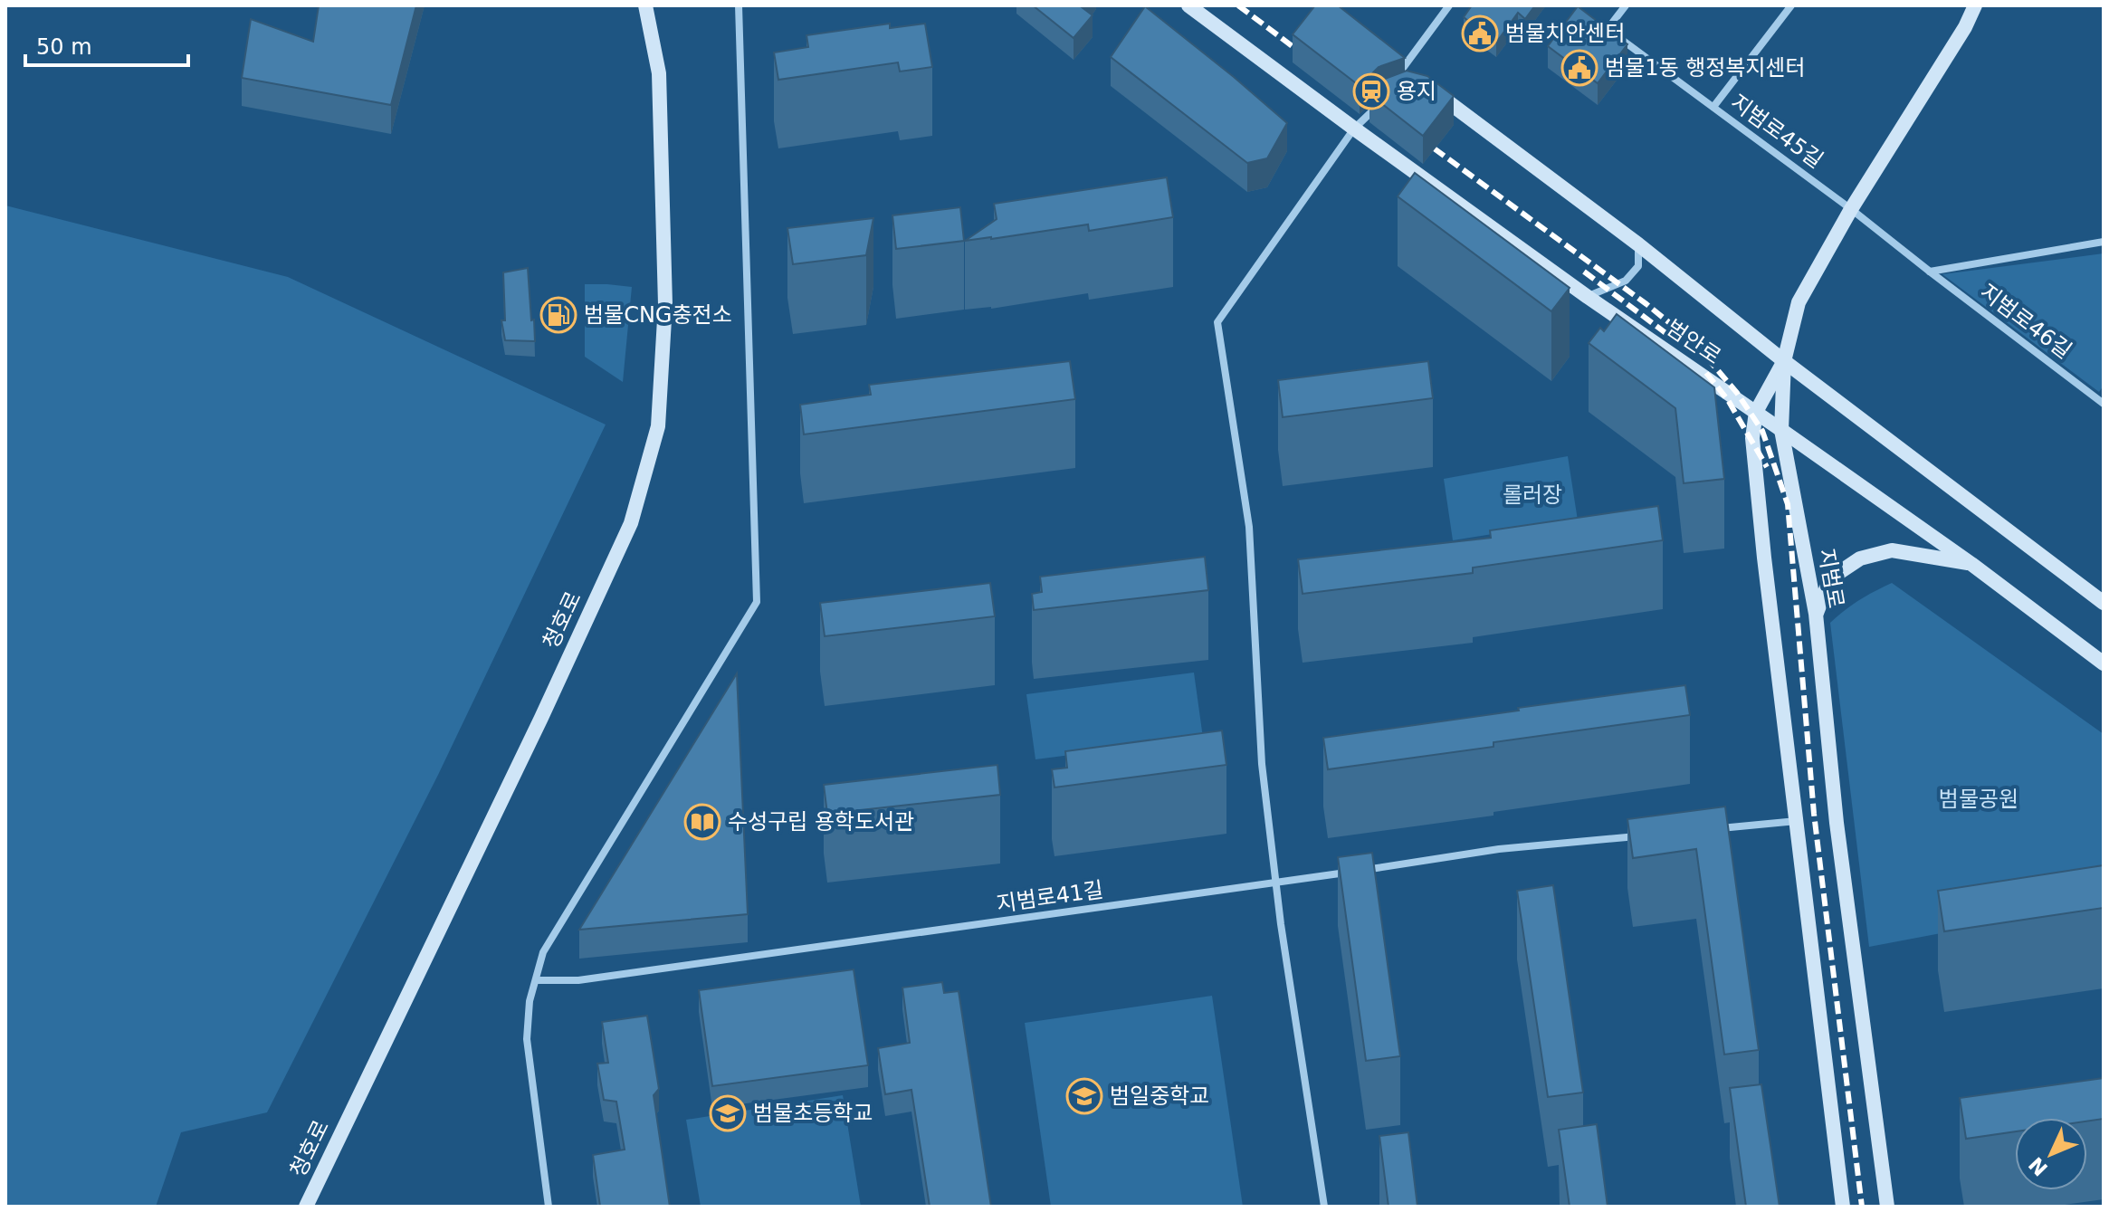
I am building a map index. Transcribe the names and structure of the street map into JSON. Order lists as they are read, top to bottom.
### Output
{
  "streets": {
    "main road": ["범안로", "지범로", "청호로"],
    "street": ["지범로45길", "지범로46길", "지범로41길"]
  },
  "crossings": [
    ["지범로45길", "지범로46길"],
    ["지범로45길", "지범로"],
    ["지범로46길", "지범로"],
    ["범안로", "지범로"]
  ],
  "parks": ["롤러장", "범물공원"],
  "places": {
    "public building": ["범물치안센터", "범물1동 행정복지센터"],
    "station": ["용지"],
    "fuel station": ["범물CNG충전소"],
    "library": ["수성구립 용학도서관"],
    "school or university": ["범일중학교", "범물초등학교"]
  },
  "scale_bar": "50 m",
  "north": "bottom left"
}
